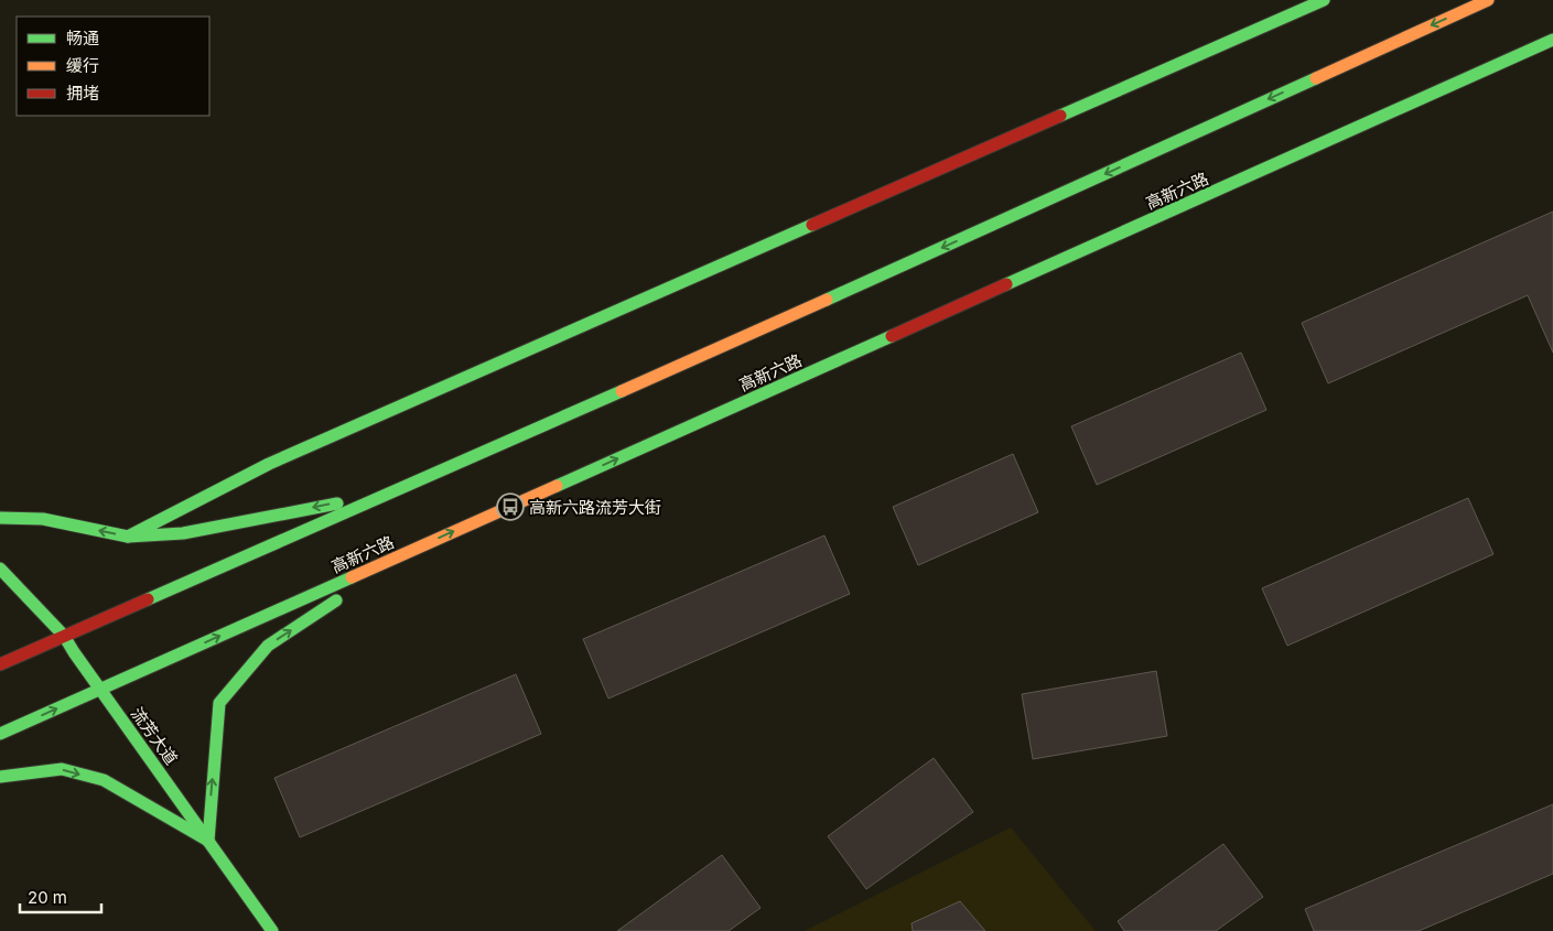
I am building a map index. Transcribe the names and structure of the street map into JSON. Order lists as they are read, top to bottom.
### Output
{
  "streets": {
    "main road": ["高新六路", "流芳大道"]
  },
  "crossings": [
    ["高新六路", "流芳大道"]
  ],
  "places": {
    "bus stop": ["高新六路流芳大街"]
  },
  "legend": ["畅通", "缓行", "拥堵"],
  "scale_bar": "20 m"
}
